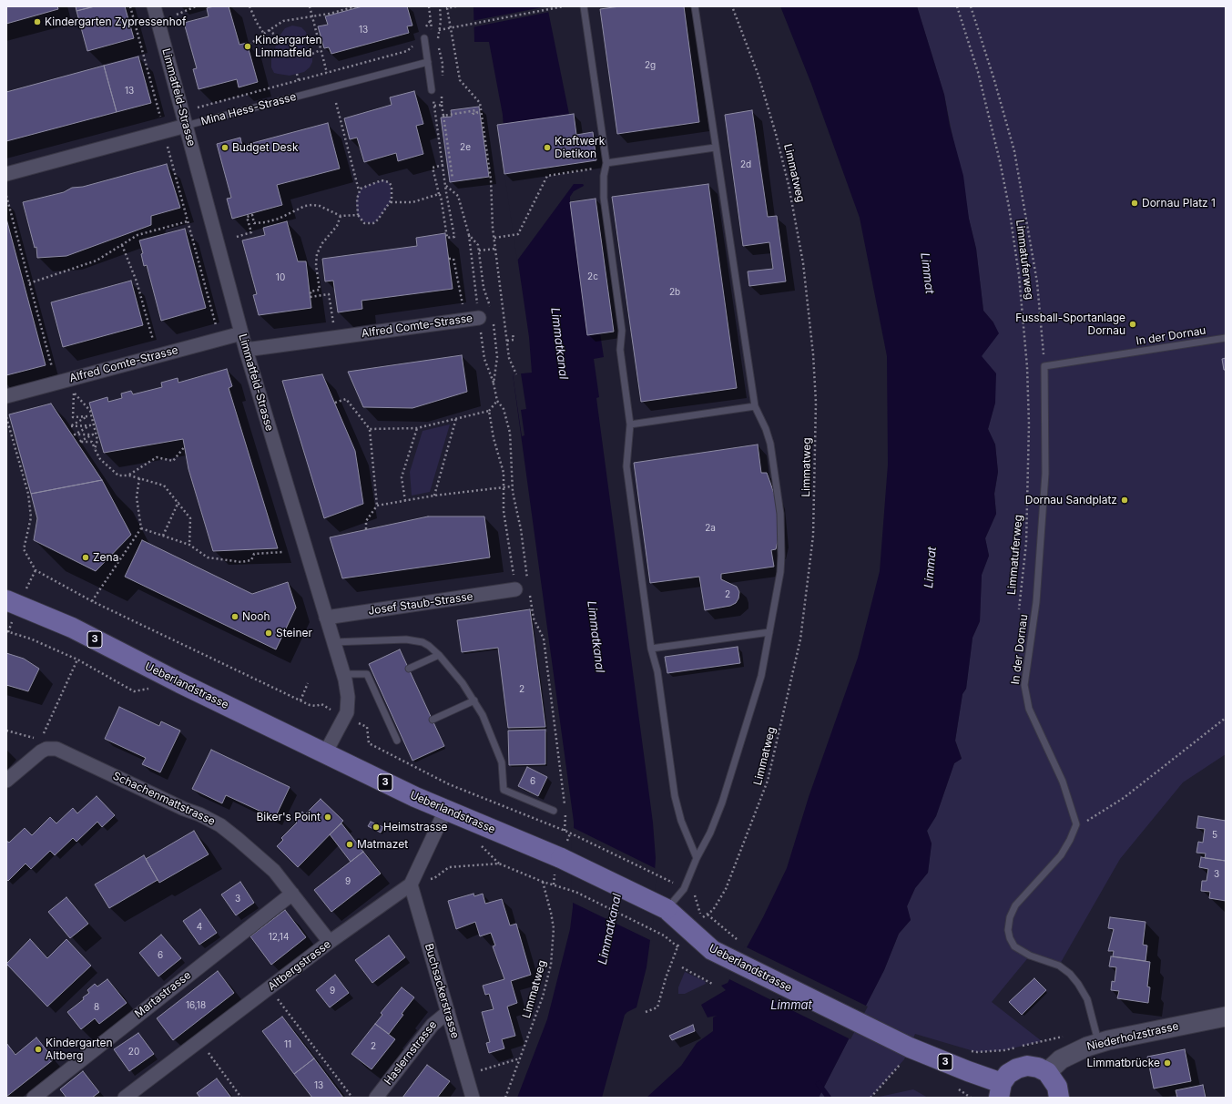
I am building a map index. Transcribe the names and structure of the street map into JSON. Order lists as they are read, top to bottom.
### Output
{
  "streets": {
    "main road": ["3", "Ueberlandstrasse", "Niederholzstrasse"],
    "street": [
      "Limmatfeld-Strasse",
      "Mina Hess-Strasse",
      "Alfred Comte-Strasse",
      "Josef Staub-Strasse",
      "Schachenmattstrasse",
      "Altbergstrasse",
      "Buchsackerstrasse",
      "Martastrasse",
      "Haslernstrasse"
    ],
    "lane": ["In der Dornau"],
    "path": ["Limmatweg", "Limmatuferweg"]
  },
  "crossings": [
    ["Limmatfeld-Strasse", "Mina Hess-Strasse"],
    ["Limmatfeld-Strasse", "Alfred Comte-Strasse"],
    ["Limmatfeld-Strasse", "Josef Staub-Strasse"],
    ["Limmatfeld-Strasse", "Ueberlandstrasse"],
    ["Ueberlandstrasse", "Altbergstrasse"],
    ["Schachenmattstrasse", "Altbergstrasse"],
    ["Schachenmattstrasse", "Martastrasse"],
    ["Altbergstrasse", "Buchsackerstrasse"],
    ["Buchsackerstrasse", "Haslernstrasse"]
  ],
  "water": ["Limmat", "Limmatkanal"],
  "places": [
    "Kindergarten Zypressenhof",
    "Kindergarten Limmatfeld",
    "Budget Desk",
    "Kraftwerk Dietikon",
    "Dornau Platz 1",
    "Fussball-Sportanlage Dornau",
    "Dornau Sandplatz",
    "Zena",
    "Nooh",
    "Steiner",
    "Biker's Point",
    "Heimstrasse",
    "Matmazet",
    "Kindergarten Altberg",
    "Limmatbrücke"
  ],
  "house_numbers": [
    "13",
    "2g",
    "13",
    "2e",
    "2d",
    "2c",
    "10",
    "2b",
    "2a",
    "2",
    "2",
    "6",
    "5",
    "3",
    "9",
    "3",
    "4",
    "12,14",
    "6",
    "9",
    "16,18",
    "8",
    "11",
    "2",
    "20",
    "13"
  ]
}
